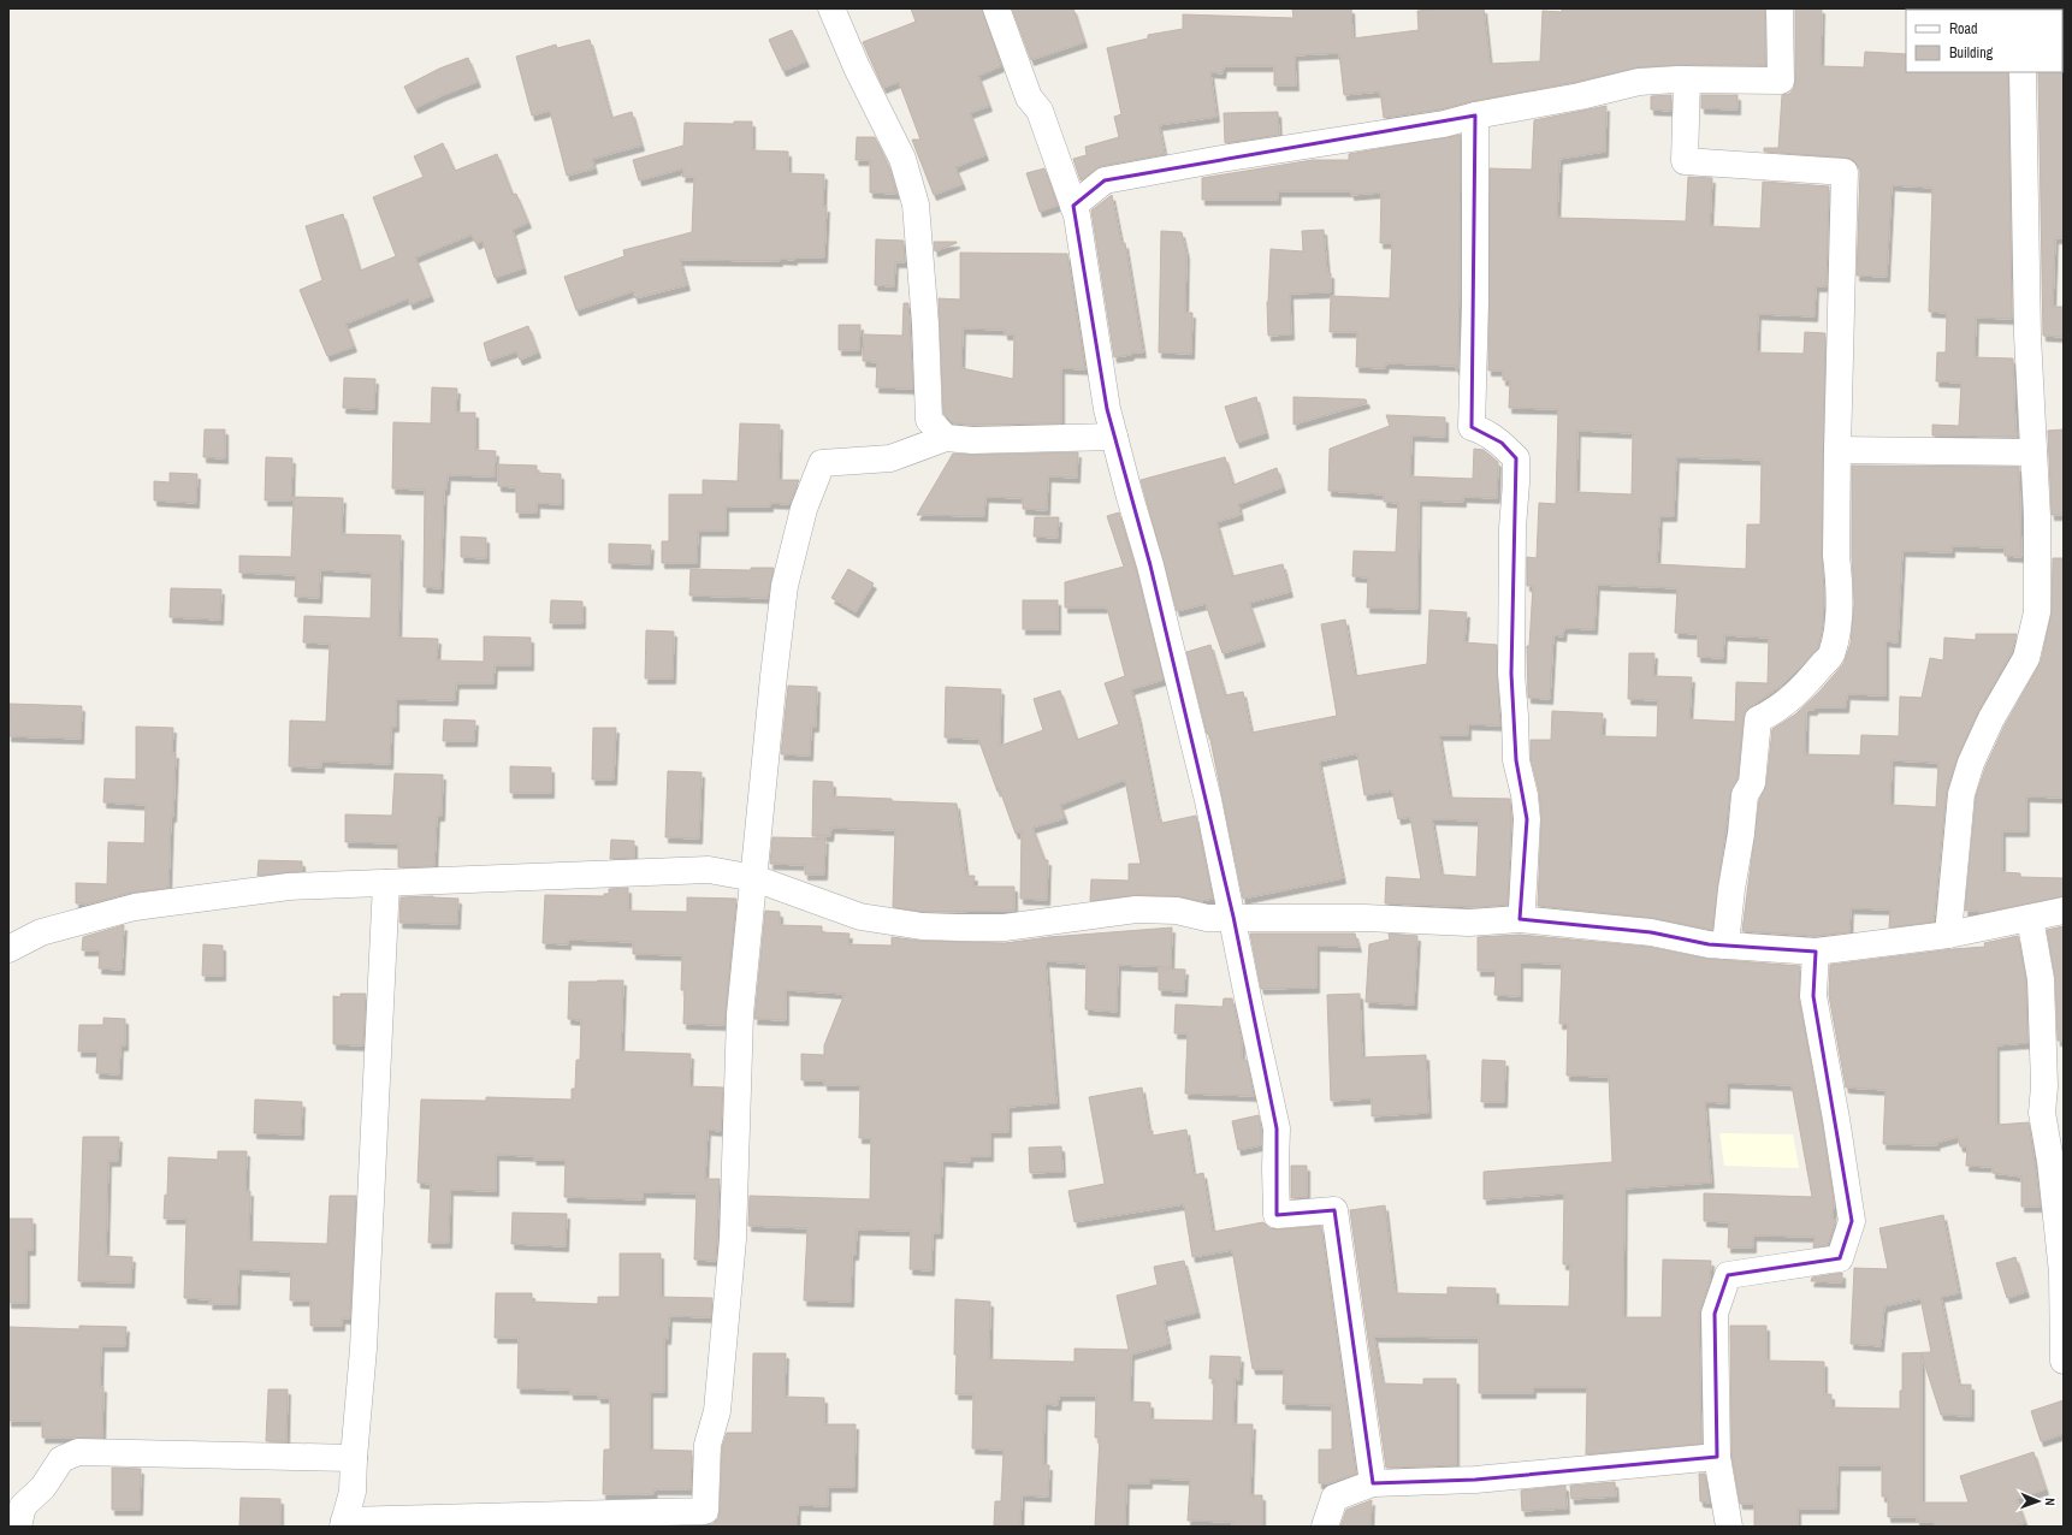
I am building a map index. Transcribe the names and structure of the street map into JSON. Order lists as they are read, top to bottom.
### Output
{
  "legend": ["Road", "Building"],
  "north": "right"
}
